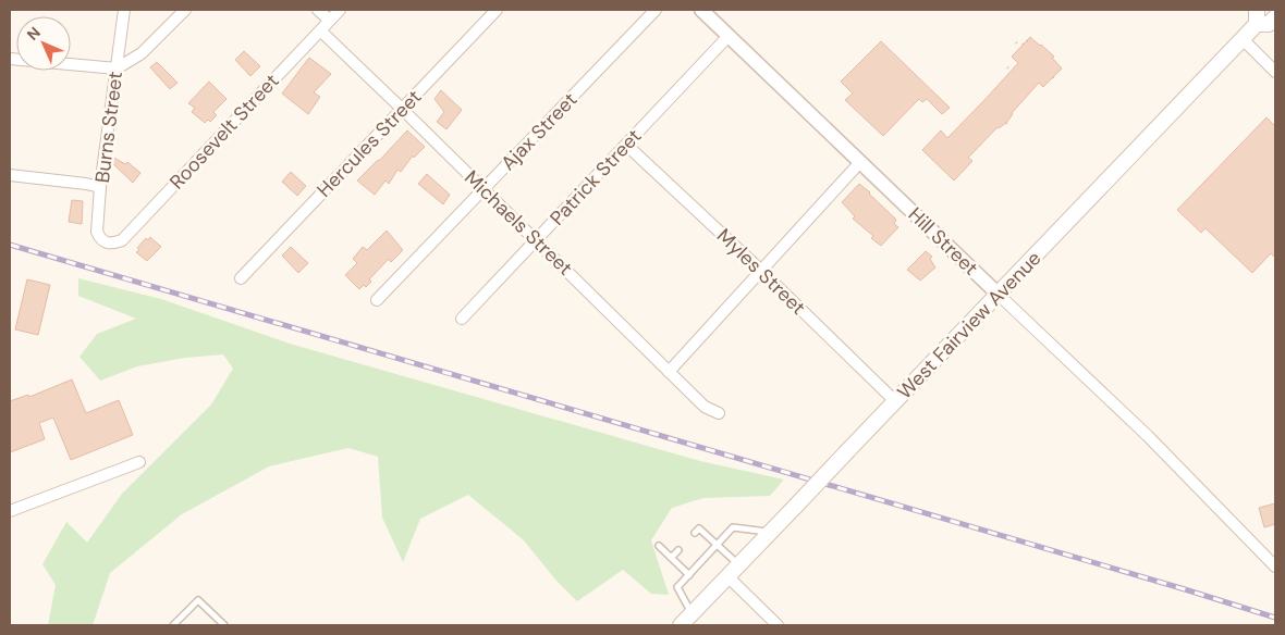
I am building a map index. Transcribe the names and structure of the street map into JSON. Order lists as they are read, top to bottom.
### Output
{
  "streets": {
    "main road": ["West Fairview Avenue"],
    "street": [
      "Burns Street",
      "Roosevelt Street",
      "Ajax Street",
      "Hercules Street",
      "Patrick Street",
      "Michaels Street",
      "Hill Street",
      "Myles Street"
    ]
  },
  "crossings": [
    ["Burns Street", "Roosevelt Street"],
    ["Roosevelt Street", "Michaels Street"],
    ["Ajax Street", "Michaels Street"],
    ["Hercules Street", "Michaels Street"],
    ["Patrick Street", "Michaels Street"],
    ["Patrick Street", "Hill Street"],
    ["Patrick Street", "Myles Street"],
    ["Hill Street", "West Fairview Avenue"],
    ["Myles Street", "West Fairview Avenue"]
  ],
  "north": "top left"
}
